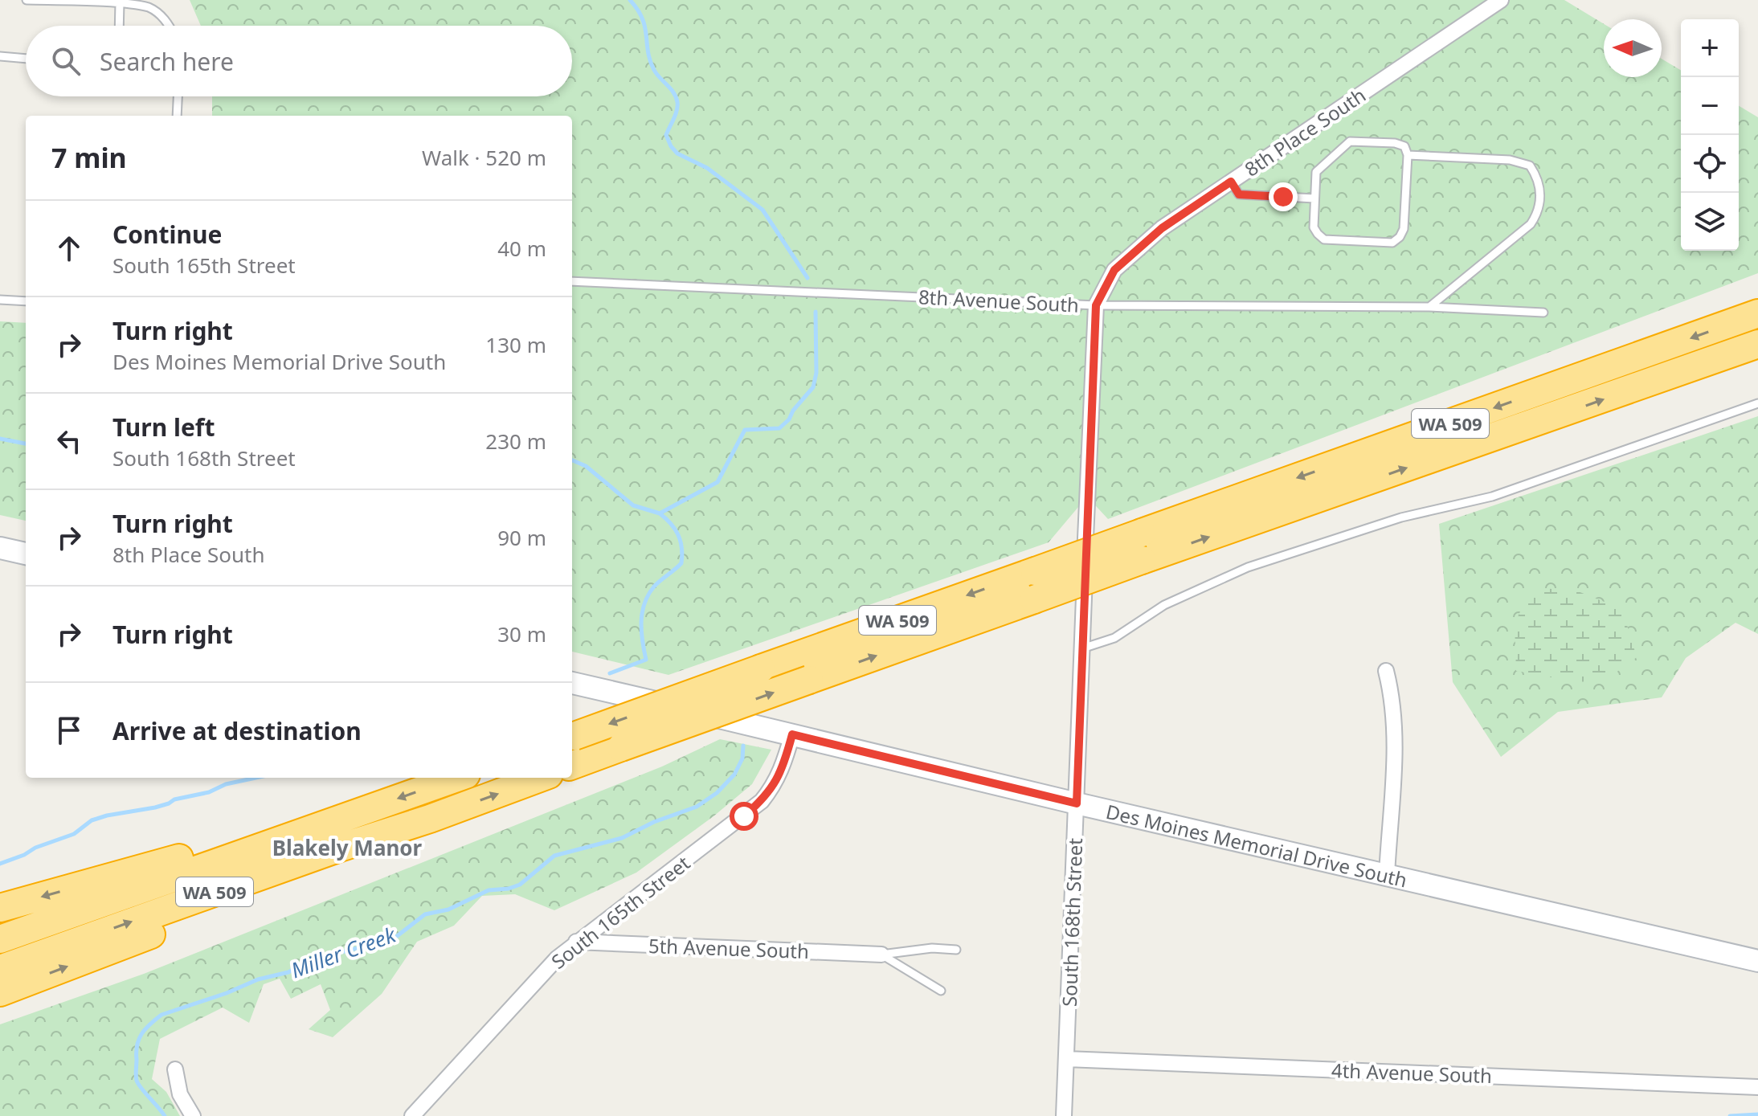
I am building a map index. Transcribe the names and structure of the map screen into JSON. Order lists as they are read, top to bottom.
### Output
{
  "streets": {
    "highway": ["WA 509"],
    "main road": ["Des Moines Memorial Drive South"],
    "street": [
      "8th Place South",
      "South 165th Street",
      "South 168th Street",
      "5th Avenue South",
      "4th Avenue South"
    ],
    "lane": ["8th Avenue South"]
  },
  "crossings": [
    ["8th Place South", "8th Avenue South"],
    ["8th Place South", "South 168th Street"],
    ["8th Avenue South", "South 168th Street"],
    ["Des Moines Memorial Drive South", "South 165th Street"],
    ["Des Moines Memorial Drive South", "South 168th Street"],
    ["South 165th Street", "5th Avenue South"],
    ["South 168th Street", "4th Avenue South"]
  ],
  "districts": ["Blakely Manor"],
  "water": ["Miller Creek"],
  "north": "left",
  "page": {
    "map_buttons": ["+", "−"],
    "search": "Search here",
    "heading": ["7 min", "Walk · 520 m"],
    "list": [
      ["Continue", "South 165th Street", "40 m"],
      ["Turn right", "Des Moines Memorial Drive South", "130 m"],
      ["Turn left", "South 168th Street", "230 m"],
      ["Turn right", "8th Place South", "90 m"],
      ["Turn right", "30 m"],
      "Arrive at destination"
    ]
  }
}
